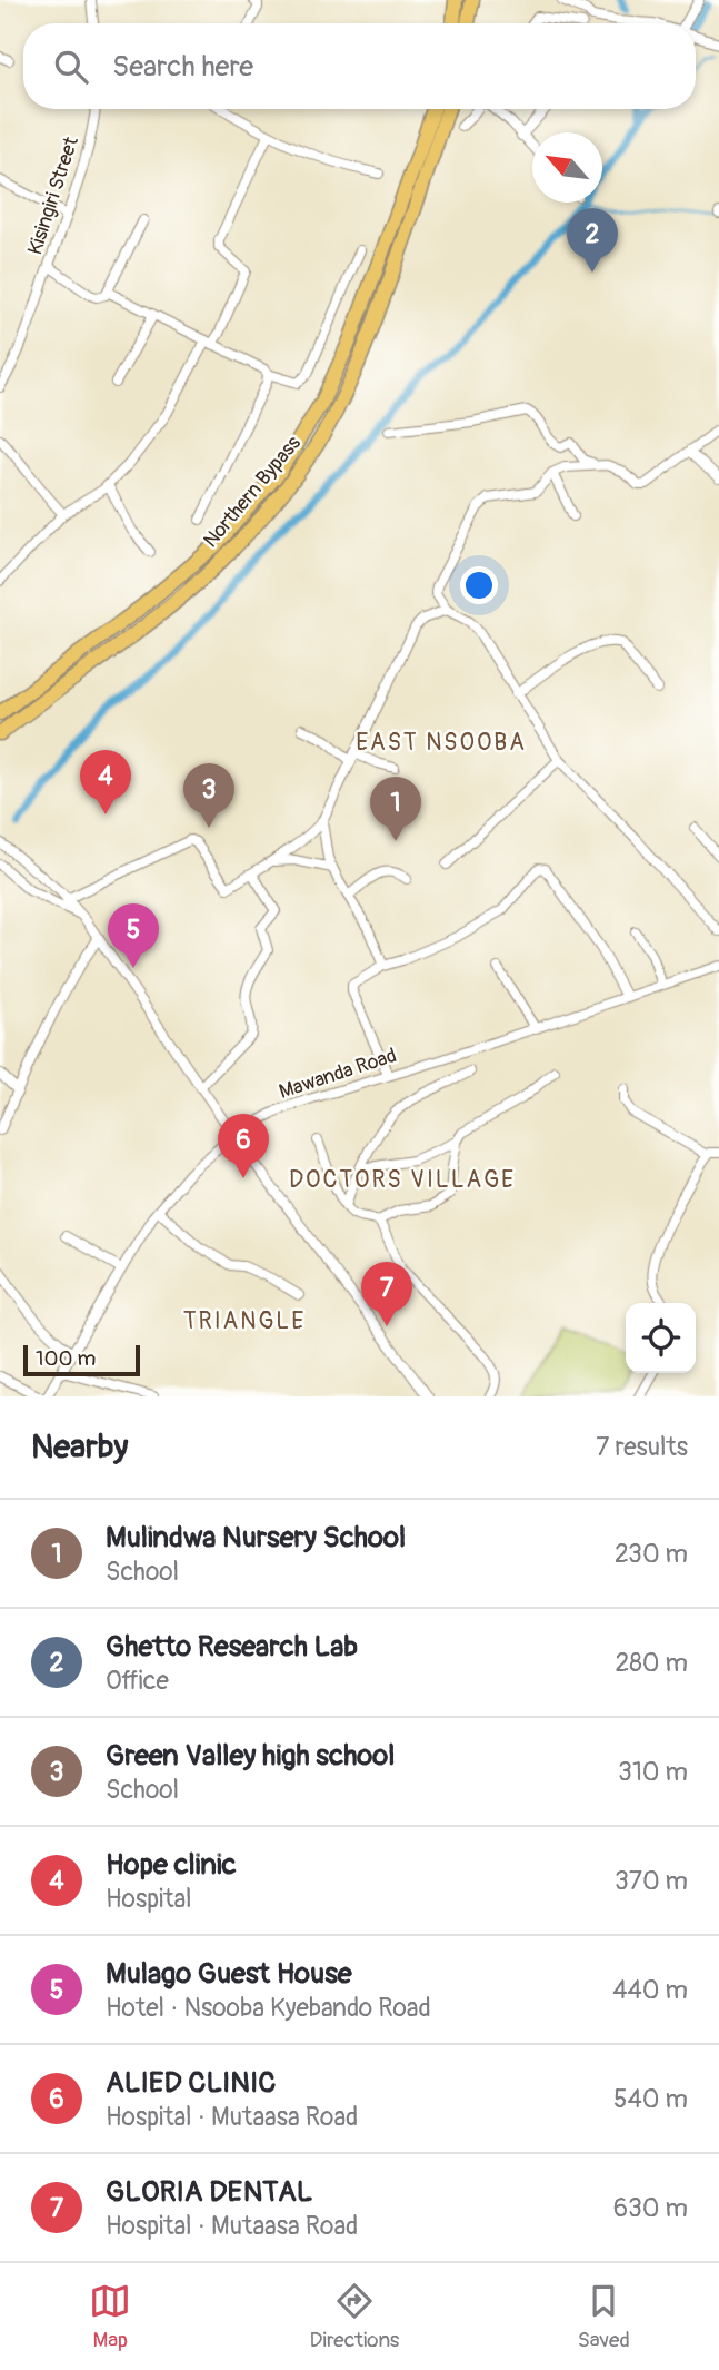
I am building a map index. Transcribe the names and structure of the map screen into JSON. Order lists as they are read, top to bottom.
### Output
{
  "streets": {
    "highway": ["Northern Bypass"],
    "street": ["Kisingiri Street", "Mawanda Road"]
  },
  "districts": ["EAST NSOOBA", "DOCTORS VILLAGE", "TRIANGLE"],
  "scale_bar": "100 m",
  "north": "top left",
  "page": {
    "search": "Search here",
    "pins": [
      "2",
      "4",
      "3",
      "1",
      "5",
      "6",
      "7"
    ],
    "scale": "100 m",
    "heading": ["Nearby", "7 results"],
    "list": [
      {
        "mark": "1",
        "name": "Mulindwa Nursery School",
        "note": "School",
        "value": "230 m"
      },
      {
        "mark": "2",
        "name": "Ghetto Research Lab",
        "note": "Office",
        "value": "280 m"
      },
      {
        "mark": "3",
        "name": "Green Valley high school",
        "note": "School",
        "value": "310 m"
      },
      {
        "mark": "4",
        "name": "Hope clinic",
        "note": "Hospital",
        "value": "370 m"
      },
      {
        "mark": "5",
        "name": "Mulago Guest House",
        "note": "Hotel · Nsooba Kyebando Road",
        "value": "440 m"
      },
      {
        "mark": "6",
        "name": "ALIED CLINIC",
        "note": "Hospital · Mutaasa Road",
        "value": "540 m"
      },
      {
        "mark": "7",
        "name": "GLORIA DENTAL",
        "note": "Hospital · Mutaasa Road",
        "value": "630 m"
      }
    ],
    "nav": ["Map", "Directions", "Saved"]
  }
}
